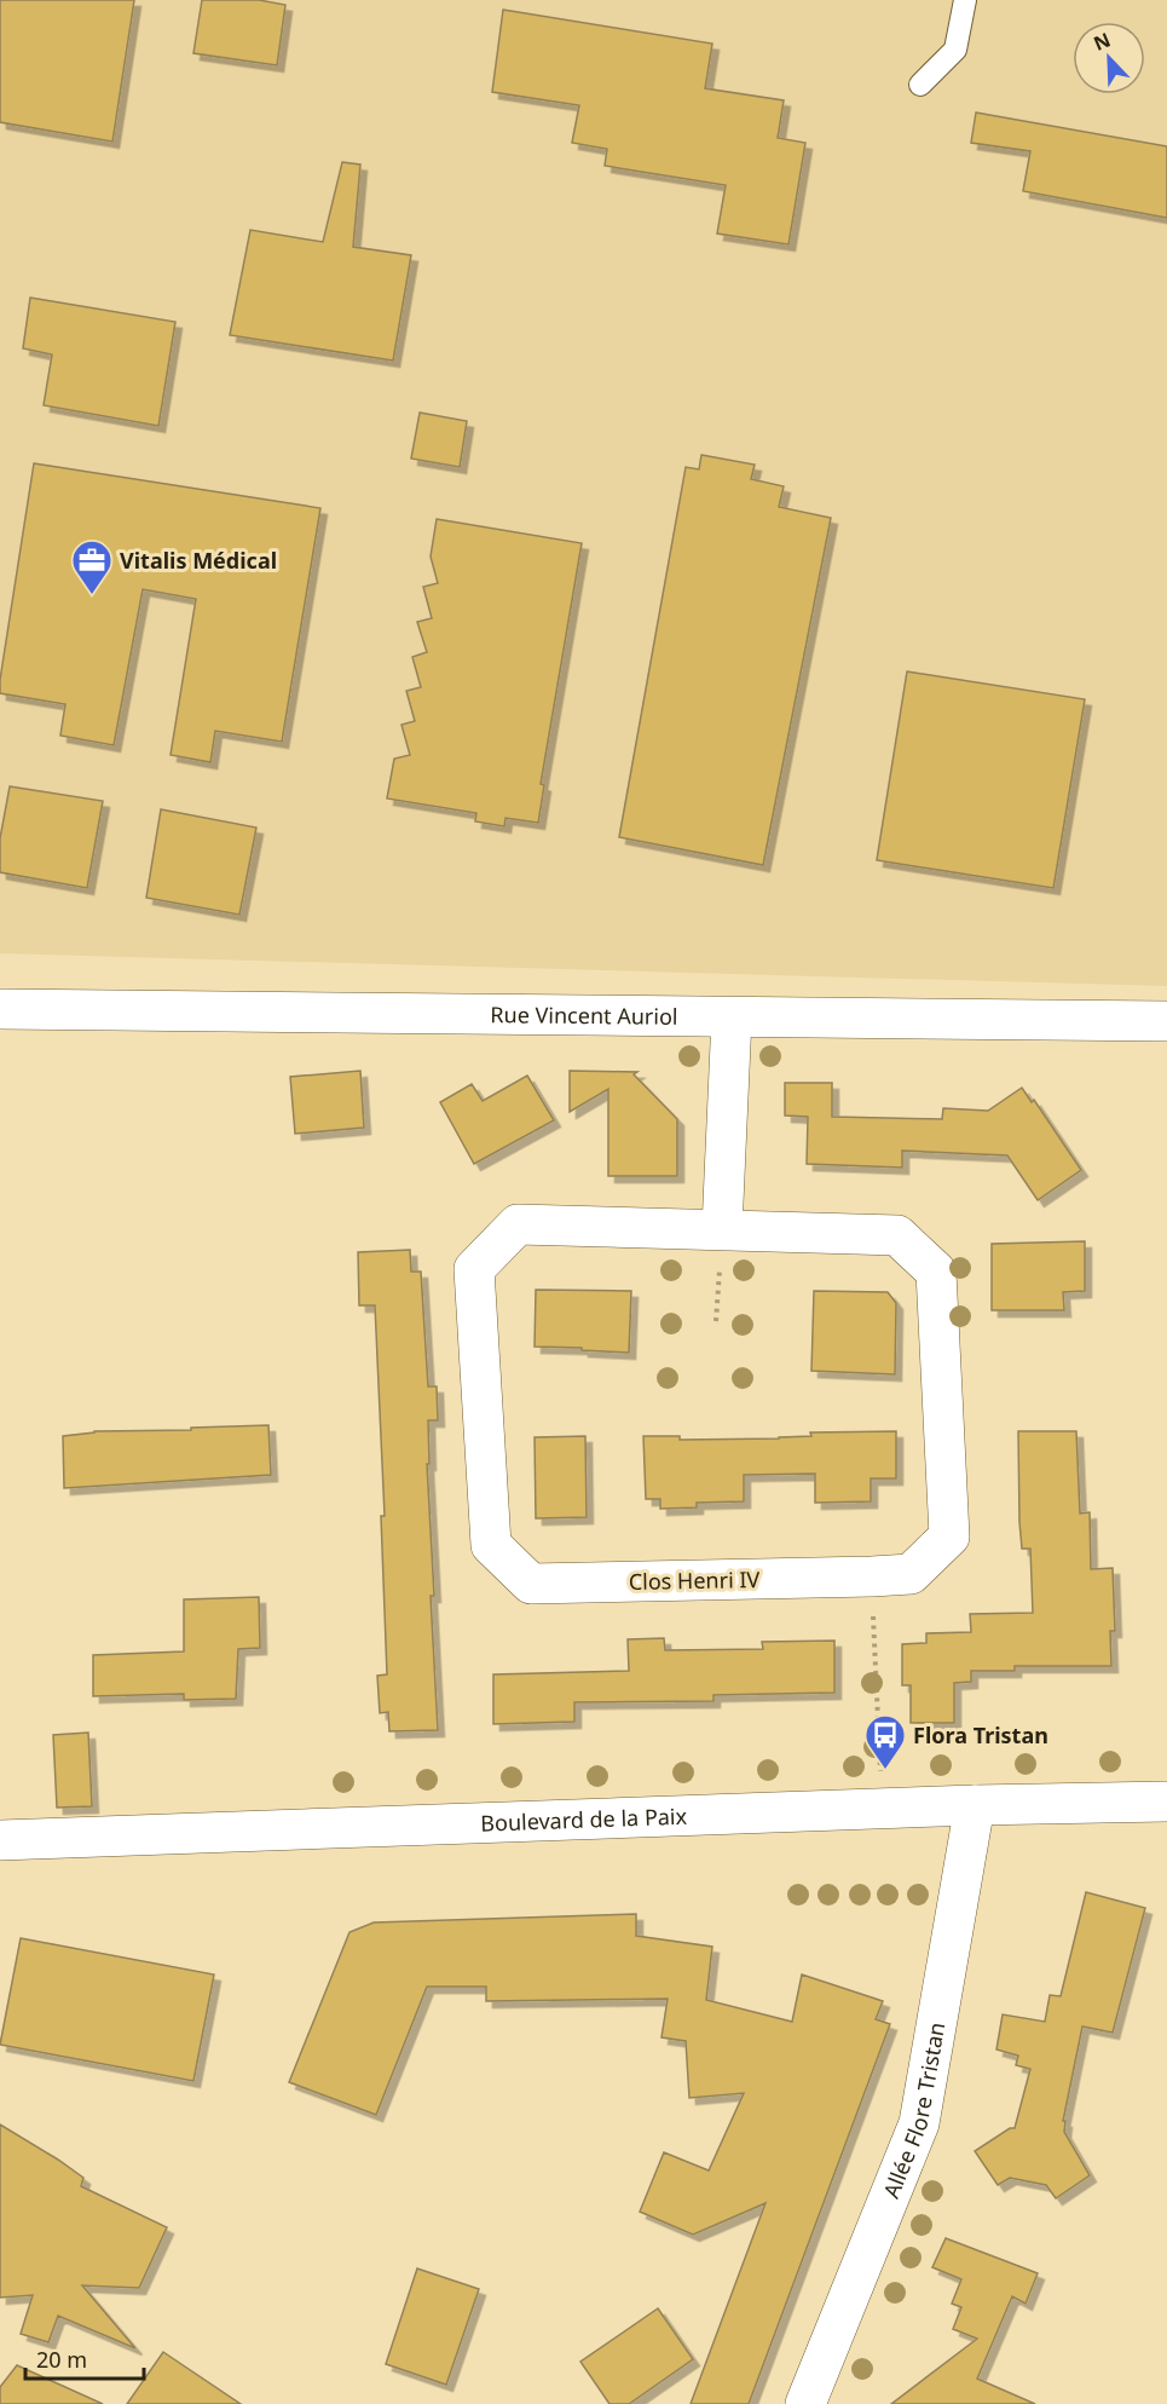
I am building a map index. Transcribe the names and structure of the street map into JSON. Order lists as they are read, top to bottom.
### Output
{
  "streets": {
    "street": [
      "Rue Vincent Auriol",
      "Clos Henri IV",
      "Boulevard de la Paix",
      "Allée Flore Tristan"
    ]
  },
  "crossings": [
    ["Boulevard de la Paix", "Allée Flore Tristan"]
  ],
  "places": {
    "office": ["Vitalis Médical"],
    "bus stop": ["Flora Tristan"]
  },
  "scale_bar": "20 m",
  "north": "top left"
}
